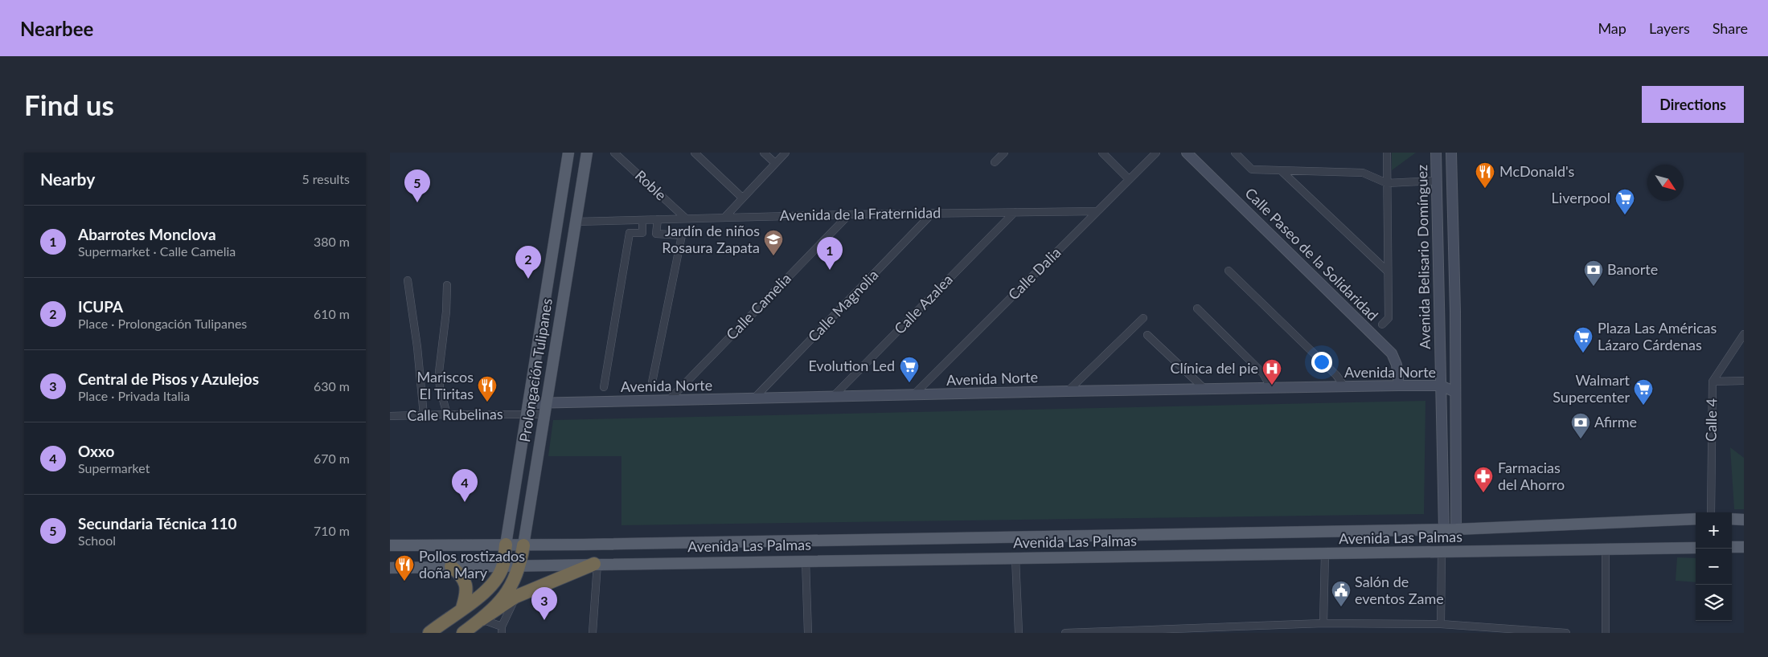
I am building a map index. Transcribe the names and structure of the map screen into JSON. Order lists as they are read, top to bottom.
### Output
{
  "streets": {
    "main road": ["Prolongación Tulipanes", "Avenida Las Palmas"],
    "street": [
      "Roble",
      "Avenida de la Fraternidad",
      "Calle Paseo de la Solidaridad",
      "Avenida Belisario Domínguez",
      "Calle Dalia",
      "Calle Azalea",
      "Calle Magnolia",
      "Calle Camelia",
      "Avenida Norte",
      "Calle Rubelinas",
      "Calle 4"
    ]
  },
  "crossings": [
    ["Roble", "Avenida de la Fraternidad"],
    ["Avenida de la Fraternidad", "Calle Dalia"],
    ["Avenida de la Fraternidad", "Calle Azalea"],
    ["Avenida de la Fraternidad", "Calle Magnolia"],
    ["Avenida de la Fraternidad", "Calle Camelia"],
    ["Avenida de la Fraternidad", "Prolongación Tulipanes"],
    ["Calle Paseo de la Solidaridad", "Avenida Norte"],
    ["Avenida Belisario Domínguez", "Avenida Norte"],
    ["Avenida Belisario Domínguez", "Avenida Las Palmas"],
    ["Calle Dalia", "Avenida Norte"],
    ["Calle Azalea", "Avenida Norte"],
    ["Calle Magnolia", "Avenida Norte"],
    ["Calle Camelia", "Avenida Norte"],
    ["Prolongación Tulipanes", "Avenida Norte"],
    ["Prolongación Tulipanes", "Calle Rubelinas"],
    ["Prolongación Tulipanes", "Avenida Las Palmas"],
    ["Avenida Norte", "Calle Rubelinas"]
  ],
  "places": {
    "restaurant": ["McDonald's", "Mariscos El Tiritas", "Pollos rostizados doña Mary"],
    "supermarket": [
      "Liverpool",
      "Plaza Las Américas Lázaro Cárdenas",
      "Evolution Led",
      "Walmart Supercenter"
    ],
    "school or university": ["Jardín de niños Rosaura Zapata"],
    "bank": ["Banorte", "Afirme"],
    "hospital": ["Clínica del pie"],
    "pharmacy": ["Farmacias del Ahorro"],
    "public building": ["Salón de eventos Zame"]
  },
  "north": "bottom right",
  "page": {
    "header": "Nearbee",
    "nav": ["Map", "Layers", "Share"],
    "buttons": "Directions",
    "title": "Find us",
    "heading": ["Nearby", "5 results"],
    "pins": [
      "5",
      "1",
      "2",
      "4",
      "3"
    ],
    "list": [
      {
        "mark": "1",
        "name": "Abarrotes Monclova",
        "note": "Supermarket · Calle Camelia",
        "value": "380 m"
      },
      {
        "mark": "2",
        "name": "ICUPA",
        "note": "Place · Prolongación Tulipanes",
        "value": "610 m"
      },
      {
        "mark": "3",
        "name": "Central de Pisos y Azulejos",
        "note": "Place · Privada Italia",
        "value": "630 m"
      },
      {
        "mark": "4",
        "name": "Oxxo",
        "note": "Supermarket",
        "value": "670 m"
      },
      {
        "mark": "5",
        "name": "Secundaria Técnica 110",
        "note": "School",
        "value": "710 m"
      }
    ],
    "map_buttons": ["+", "−"]
  }
}
